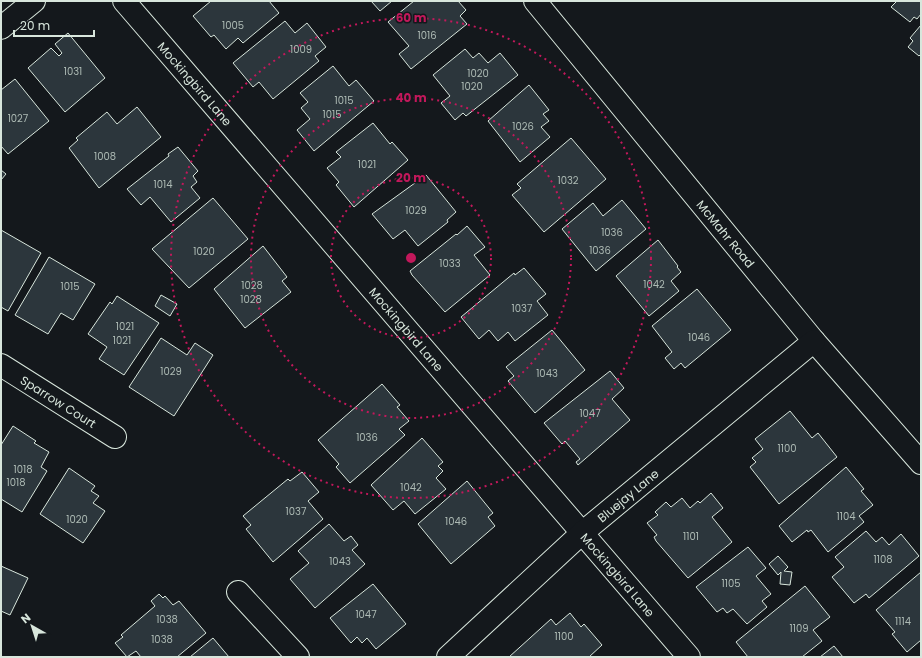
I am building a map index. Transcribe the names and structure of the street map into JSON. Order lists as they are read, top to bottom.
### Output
{
  "streets": {
    "street": [
      "Mockingbird Lane",
      "McMahr Road",
      "Sparrow Court",
      "Bluejay Lane"
    ]
  },
  "crossings": [
    ["Mockingbird Lane", "Bluejay Lane"],
    ["McMahr Road", "Bluejay Lane"]
  ],
  "house_numbers": [
    "1005",
    "1016",
    "1009",
    "1031",
    "1020",
    "1020",
    "1015",
    "1015",
    "1027",
    "1026",
    "1008",
    "1021",
    "1032",
    "1014",
    "1029",
    "1036",
    "1036",
    "1020",
    "1033",
    "1042",
    "1028",
    "1015",
    "1028",
    "1037",
    "1021",
    "1046",
    "1021",
    "1029",
    "1043",
    "1047",
    "1036",
    "1100",
    "1018",
    "1018",
    "1042",
    "1037",
    "1104",
    "1020",
    "1046",
    "1101",
    "1108",
    "1043",
    "1105",
    "1047",
    "1038",
    "1114",
    "1109",
    "1100",
    "1038"
  ],
  "scale_bar": "20 m",
  "north": "top left",
  "rings": ["60 m", "40 m", "20 m"]
}
